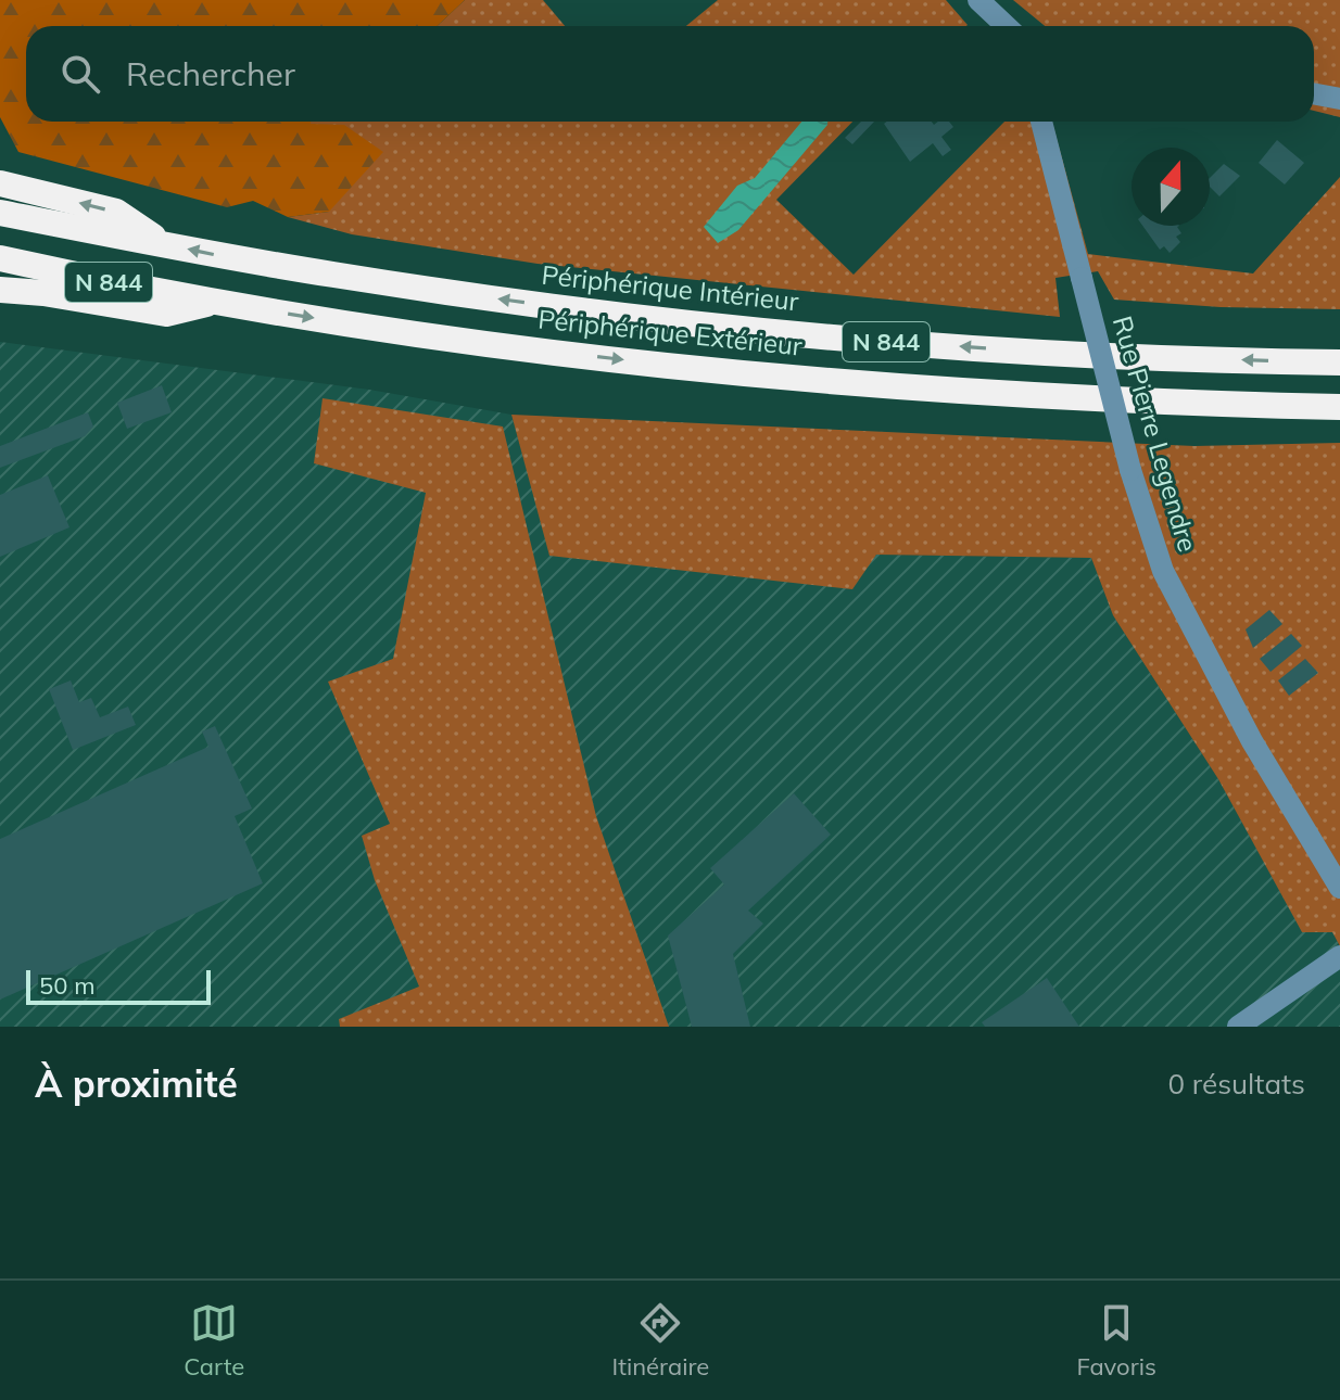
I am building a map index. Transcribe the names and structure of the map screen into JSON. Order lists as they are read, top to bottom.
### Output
{
  "streets": {
    "highway": ["N 844", "Périphérique Intérieur", "Périphérique Extérieur"],
    "street": ["Rue Pierre Legendre"]
  },
  "one_way": ["Périphérique Intérieur", "Périphérique Extérieur"],
  "scale_bar": "50 m",
  "north": "top",
  "page": {
    "search": "Rechercher",
    "scale": "50 m",
    "heading": ["À proximité", "0 résultats"],
    "nav": ["Carte", "Itinéraire", "Favoris"]
  }
}
